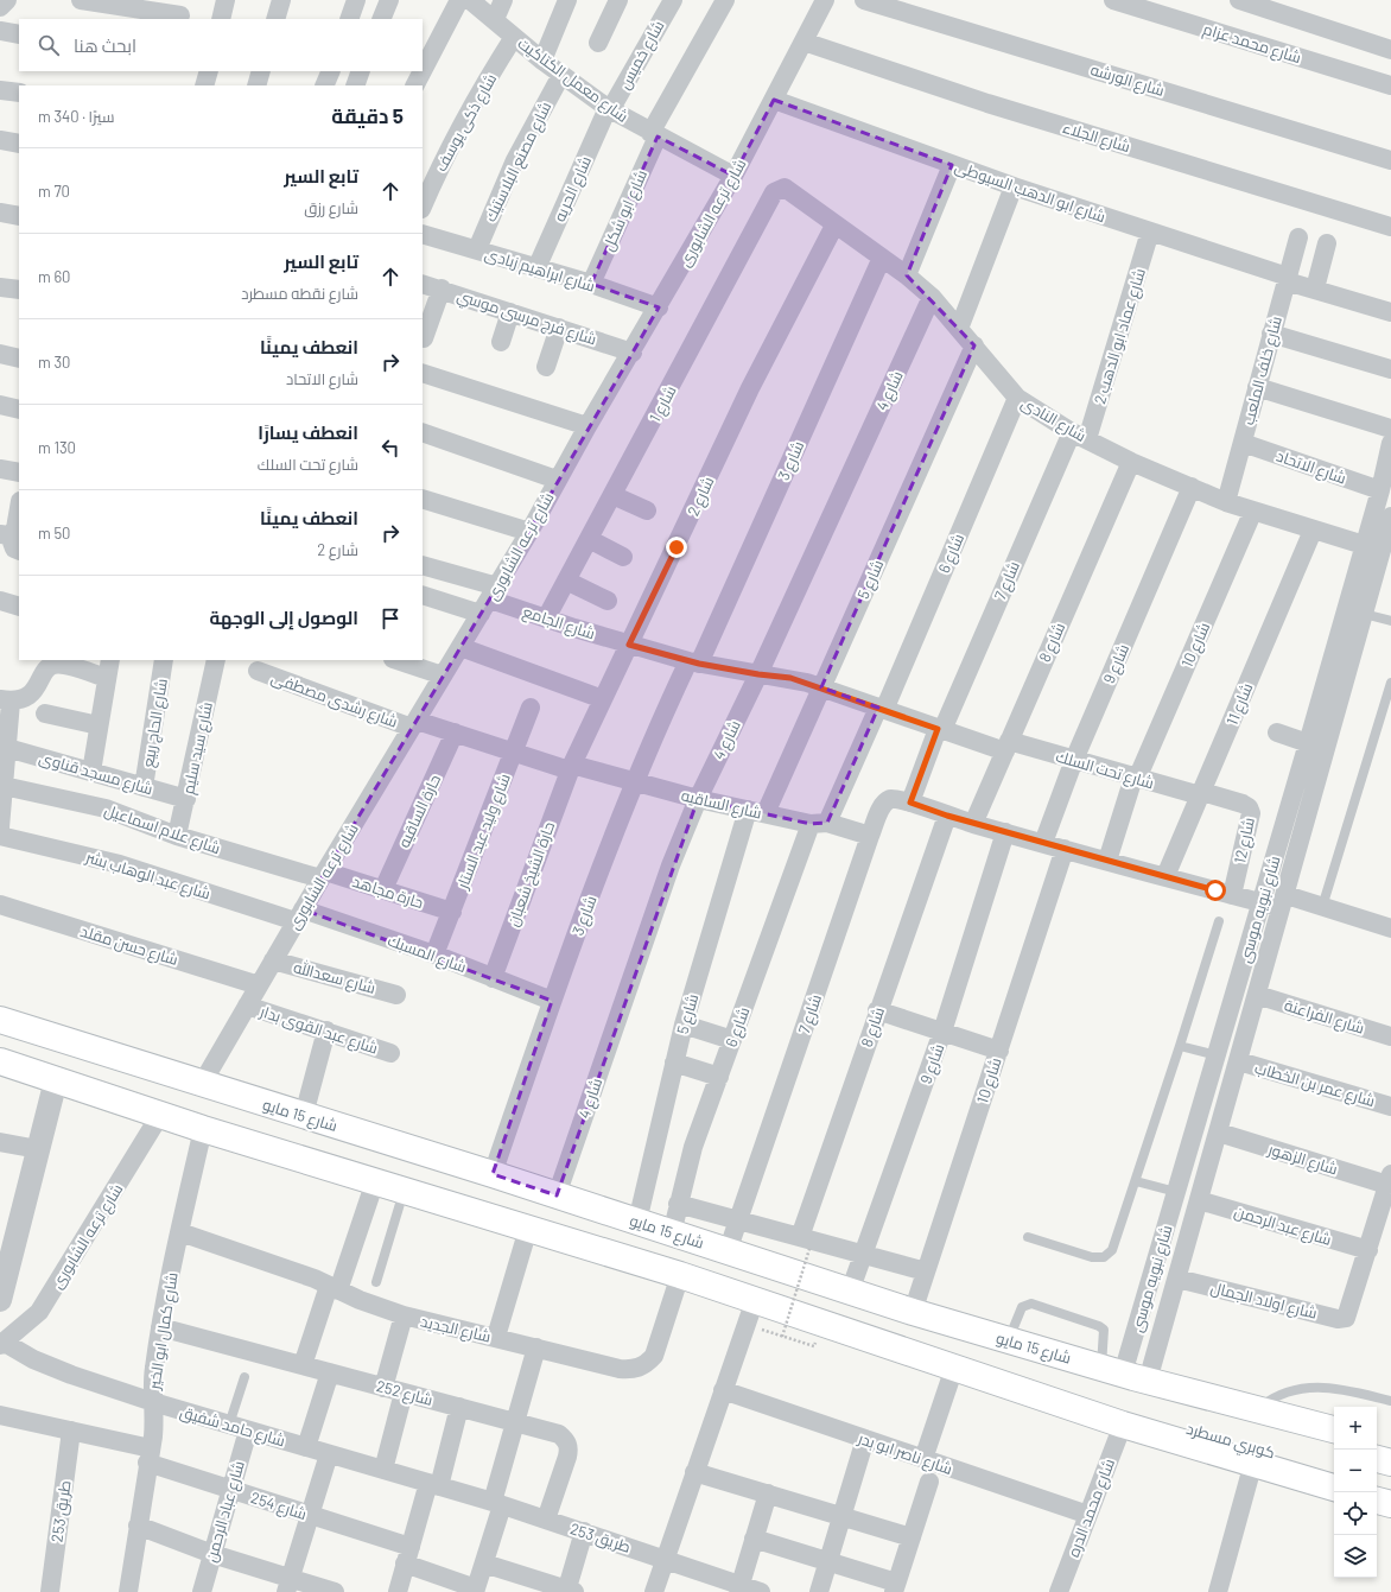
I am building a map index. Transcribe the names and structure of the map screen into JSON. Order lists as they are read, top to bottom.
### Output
{
  "streets": {
    "main road": ["شارع 15 مايو", "كوبري مسطرد"],
    "street": [
      "شارع محمد عزام",
      "شارع خميس",
      "شارع معمل الكتاكيت",
      "شارع الورشه",
      "شارع ذكى يوسف",
      "شارع الجلاء",
      "شارع مصنع البلاستيك",
      "شارع الحريه",
      "شارع ابو الدهب السيوطى",
      "شارع ابو شكل",
      "شارع ترعه الشابورى",
      "شارع ابراهيم زبادى",
      "شارع فرج مرسى موسي",
      "شارع عماد ابو الدهب 2",
      "شارع خلف الملعب",
      "شارع 4",
      "شارع 1",
      "شارع النادى",
      "شارع 3",
      "شارع الاتحاد",
      "شارع 2",
      "شارع 6",
      "شارع 5",
      "شارع 7",
      "شارع الجامع",
      "شارع 8",
      "شارع 10",
      "شارع 9",
      "شارع رشدى مصطفى",
      "شارع 11",
      "شارع الحاج ربيع",
      "شارع سيد سليم",
      "شارع تحت السلك",
      "شارع مسجد قناوى",
      "شارع الساقيه",
      "حارة الساقيه",
      "شارع علام اسماعيل",
      "شارع وليد عبد الستار",
      "شارع 12",
      "حارة الشيخ شعبان",
      "شارع عبد الوهاب بشر",
      "حارة مجاهد",
      "شارع نبويه موسى",
      "شارع حسن مقلد",
      "شارع المسبك",
      "شارع سعدالله",
      "شارع الفراعنة",
      "شارع عبد القوى بدار",
      "شارع عمر بن الخطاب",
      "شارع الزهور",
      "شارع عبد الرحمن",
      "شارع اولاد الجمال",
      "شارع الجديد",
      "شارع كمال ابو الخير",
      "شارع 252",
      "شارع حامد شفيق",
      "شارع ناصر ابو بدر",
      "شارع 254",
      "شارع محمد الدره",
      "طريق 253",
      "شارع عباد الرحمن"
    ]
  },
  "crossings": [
    ["شارع خميس", "شارع معمل الكتاكيت"],
    ["شارع خميس", "شارع الحريه"],
    ["شارع معمل الكتاكيت", "شارع ذكى يوسف"],
    ["شارع معمل الكتاكيت", "شارع مصنع البلاستيك"],
    ["شارع معمل الكتاكيت", "شارع الحريه"],
    ["شارع معمل الكتاكيت", "شارع ابو شكل"],
    ["شارع معمل الكتاكيت", "شارع ترعه الشابورى"],
    ["شارع الجلاء", "شارع ترعه الشابورى"],
    ["شارع مصنع البلاستيك", "شارع ابراهيم زبادى"],
    ["شارع الحريه", "شارع ابراهيم زبادى"],
    ["شارع ابو الدهب السيوطى", "شارع ترعه الشابورى"],
    ["شارع ابو الدهب السيوطى", "شارع عماد ابو الدهب 2"],
    ["شارع ابو الدهب السيوطى", "شارع خلف الملعب"],
    ["شارع ابو شكل", "شارع ابراهيم زبادى"],
    ["شارع ترعه الشابورى", "شارع ابراهيم زبادى"],
    ["شارع ترعه الشابورى", "شارع فرج مرسى موسي"],
    ["شارع ترعه الشابورى", "شارع الجامع"],
    ["شارع ترعه الشابورى", "شارع رشدى مصطفى"],
    ["شارع ترعه الشابورى", "شارع الساقيه"],
    ["شارع ترعه الشابورى", "شارع علام اسماعيل"],
    ["شارع ترعه الشابورى", "شارع عبد الوهاب بشر"],
    ["شارع ترعه الشابورى", "حارة مجاهد"],
    ["شارع ترعه الشابورى", "شارع حسن مقلد"],
    ["شارع ترعه الشابورى", "شارع المسبك"],
    ["شارع ترعه الشابورى", "شارع سعدالله"],
    ["شارع ترعه الشابورى", "شارع عبد القوى بدار"],
    ["شارع ترعه الشابورى", "شارع 15 مايو"],
    ["شارع ترعه الشابورى", "شارع حامد شفيق"],
    ["شارع عماد ابو الدهب 2", "شارع النادى"],
    ["شارع عماد ابو الدهب 2", "شارع 7"],
    ["شارع خلف الملعب", "شارع النادى"],
    ["شارع خلف الملعب", "شارع الاتحاد"],
    ["شارع 4", "شارع النادى"],
    ["شارع 4", "شارع تحت السلك"],
    ["شارع 4", "شارع الساقيه"],
    ["شارع 4", "شارع 15 مايو"],
    ["شارع 1", "شارع النادى"],
    ["شارع 1", "شارع الجامع"],
    ["شارع النادى", "شارع 3"],
    ["شارع النادى", "شارع 2"],
    ["شارع النادى", "شارع 6"],
    ["شارع النادى", "شارع 5"],
    ["شارع النادى", "شارع 7"],
    ["شارع النادى", "شارع 8"],
    ["شارع النادى", "شارع 10"],
    ["شارع النادى", "شارع 9"],
    ["شارع النادى", "شارع 11"],
    ["شارع النادى", "شارع نبويه موسى"],
    ["شارع 3", "شارع تحت السلك"],
    ["شارع 3", "شارع الساقيه"],
    ["شارع 3", "شارع المسبك"],
    ["شارع 3", "شارع 15 مايو"],
    ["شارع الاتحاد", "شارع نبويه موسى"],
    ["شارع 2", "شارع الجامع"],
    ["شارع 2", "شارع تحت السلك"],
    ["شارع 2", "شارع الساقيه"],
    ["شارع 2", "حارة الشيخ شعبان"],
    ["شارع 6", "شارع تحت السلك"],
    ["شارع 6", "شارع الساقيه"],
    ["شارع 6", "شارع 15 مايو"],
    ["شارع 5", "شارع تحت السلك"],
    ["شارع 5", "شارع الساقيه"],
    ["شارع 5", "شارع 15 مايو"],
    ["شارع 7", "شارع 8"],
    ["شارع 7", "شارع 10"],
    ["شارع 7", "شارع 9"],
    ["شارع 7", "شارع 11"],
    ["شارع 7", "شارع تحت السلك"],
    ["شارع 7", "شارع الساقيه"],
    ["شارع 7", "شارع 12"],
    ["شارع 7", "شارع نبويه موسى"],
    ["شارع 7", "شارع 15 مايو"],
    ["شارع الجامع", "شارع تحت السلك"],
    ["شارع 8", "شارع تحت السلك"],
    ["شارع 10", "شارع تحت السلك"],
    ["شارع 10", "شارع 15 مايو"],
    ["شارع 9", "شارع تحت السلك"],
    ["شارع 9", "شارع 15 مايو"],
    ["شارع رشدى مصطفى", "شارع الساقيه"],
    ["شارع 11", "شارع تحت السلك"],
    ["شارع 11", "شارع 12"],
    ["شارع الحاج ربيع", "شارع مسجد قناوى"],
    ["شارع سيد سليم", "شارع مسجد قناوى"],
    ["شارع سيد سليم", "شارع علام اسماعيل"],
    ["شارع تحت السلك", "شارع 12"],
    ["شارع الساقيه", "حارة الساقيه"],
    ["شارع الساقيه", "شارع وليد عبد الستار"],
    ["شارع الساقيه", "حارة الشيخ شعبان"],
    ["حارة الساقيه", "حارة مجاهد"],
    ["شارع علام اسماعيل", "حارة مجاهد"],
    ["شارع وليد عبد الستار", "حارة مجاهد"],
    ["شارع وليد عبد الستار", "شارع المسبك"],
    ["حارة الشيخ شعبان", "شارع المسبك"],
    ["شارع عبد الوهاب بشر", "شارع المسبك"],
    ["شارع نبويه موسى", "شارع الفراعنة"],
    ["شارع نبويه موسى", "شارع عمر بن الخطاب"],
    ["شارع نبويه موسى", "شارع 15 مايو"],
    ["شارع نبويه موسى", "شارع الزهور"],
    ["شارع نبويه موسى", "شارع عبد الرحمن"],
    ["شارع نبويه موسى", "شارع اولاد الجمال"],
    ["شارع 15 مايو", "كوبري مسطرد"],
    ["شارع عبد الرحمن", "شارع اولاد الجمال"],
    ["شارع الجديد", "شارع كمال ابو الخير"],
    ["شارع كمال ابو الخير", "شارع 252"],
    ["شارع كمال ابو الخير", "شارع حامد شفيق"],
    ["شارع كمال ابو الخير", "شارع 254"],
    ["شارع 252", "طريق 253"],
    ["شارع حامد شفيق", "طريق 253"],
    ["شارع حامد شفيق", "شارع عباد الرحمن"],
    ["كوبري مسطرد", "شارع محمد الدره"],
    ["شارع ناصر ابو بدر", "شارع محمد الدره"],
    ["شارع 254", "طريق 253"],
    ["شارع 254", "شارع عباد الرحمن"]
  ],
  "page": {
    "search": "ابحث هنا",
    "heading": ["5 دقيقة", "سيرًا · 340 m"],
    "list": [
      ["تابع السير", "شارع رزق", "70 m"],
      ["تابع السير", "شارع نقطه مسطرد", "60 m"],
      ["انعطف يمينًا", "شارع الاتحاد", "30 m"],
      ["انعطف يسارًا", "شارع تحت السلك", "130 m"],
      ["انعطف يمينًا", "شارع 2", "50 m"],
      "الوصول إلى الوجهة"
    ],
    "map_buttons": ["+", "−"]
  }
}
